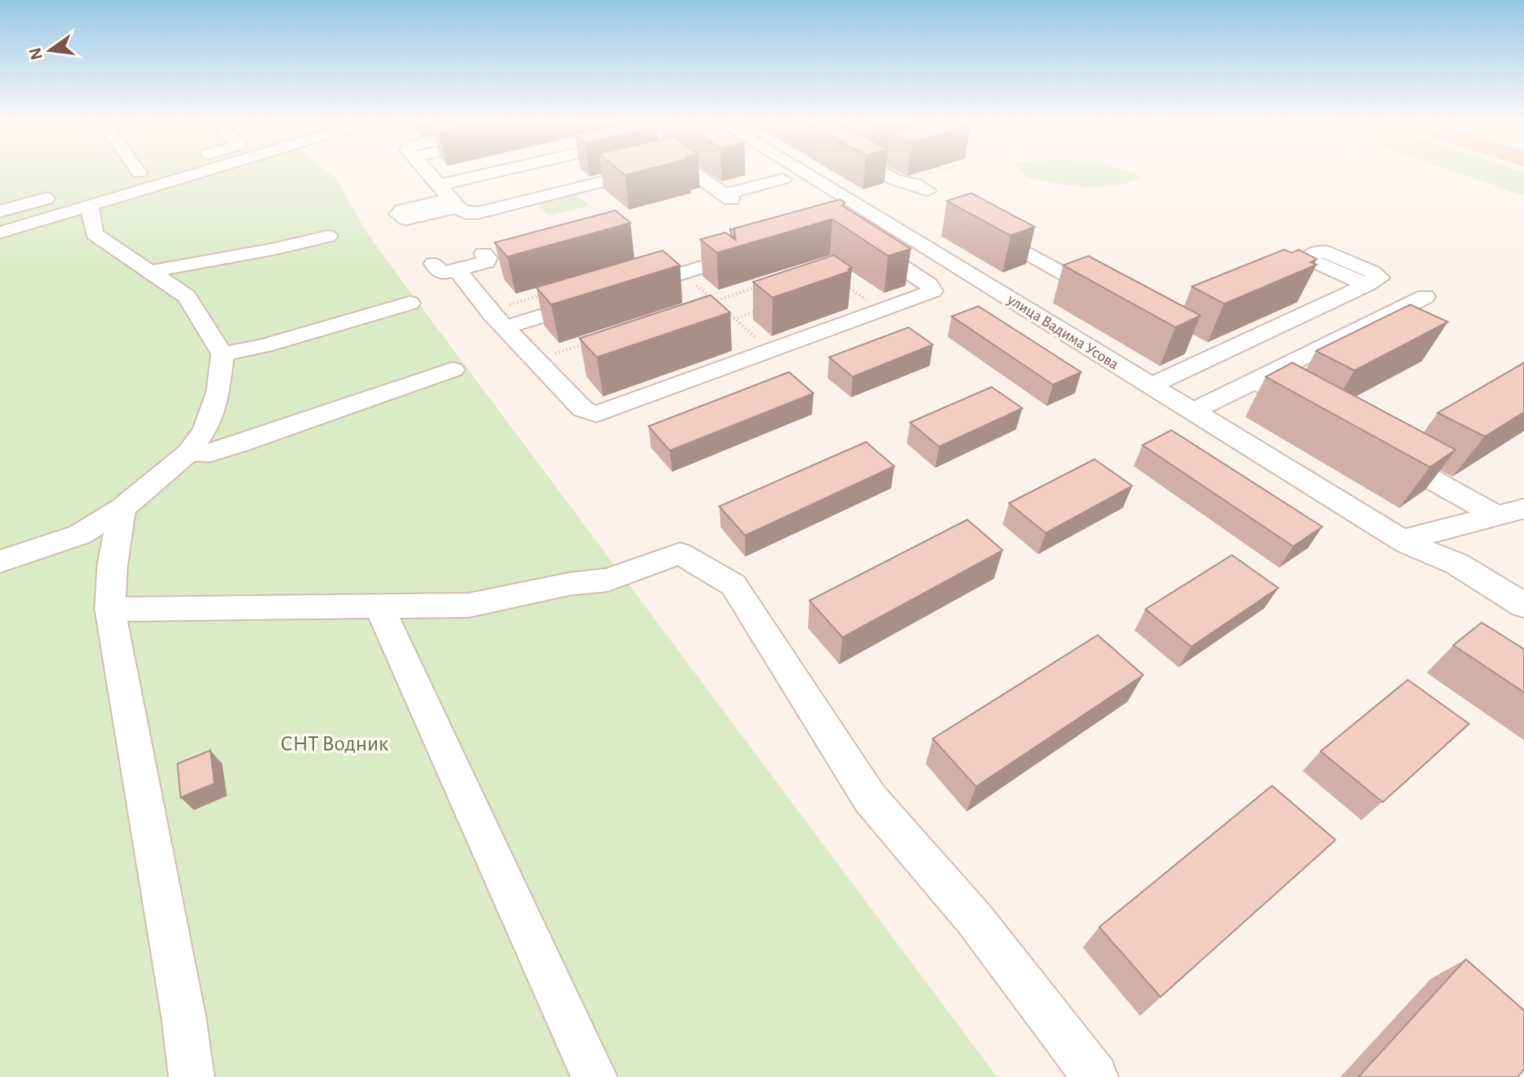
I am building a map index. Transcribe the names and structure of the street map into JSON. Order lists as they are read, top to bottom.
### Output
{
  "streets": {
    "street": ["улица Вадима Усова"]
  },
  "parks": ["СНТ Водник"],
  "north": "left"
}
